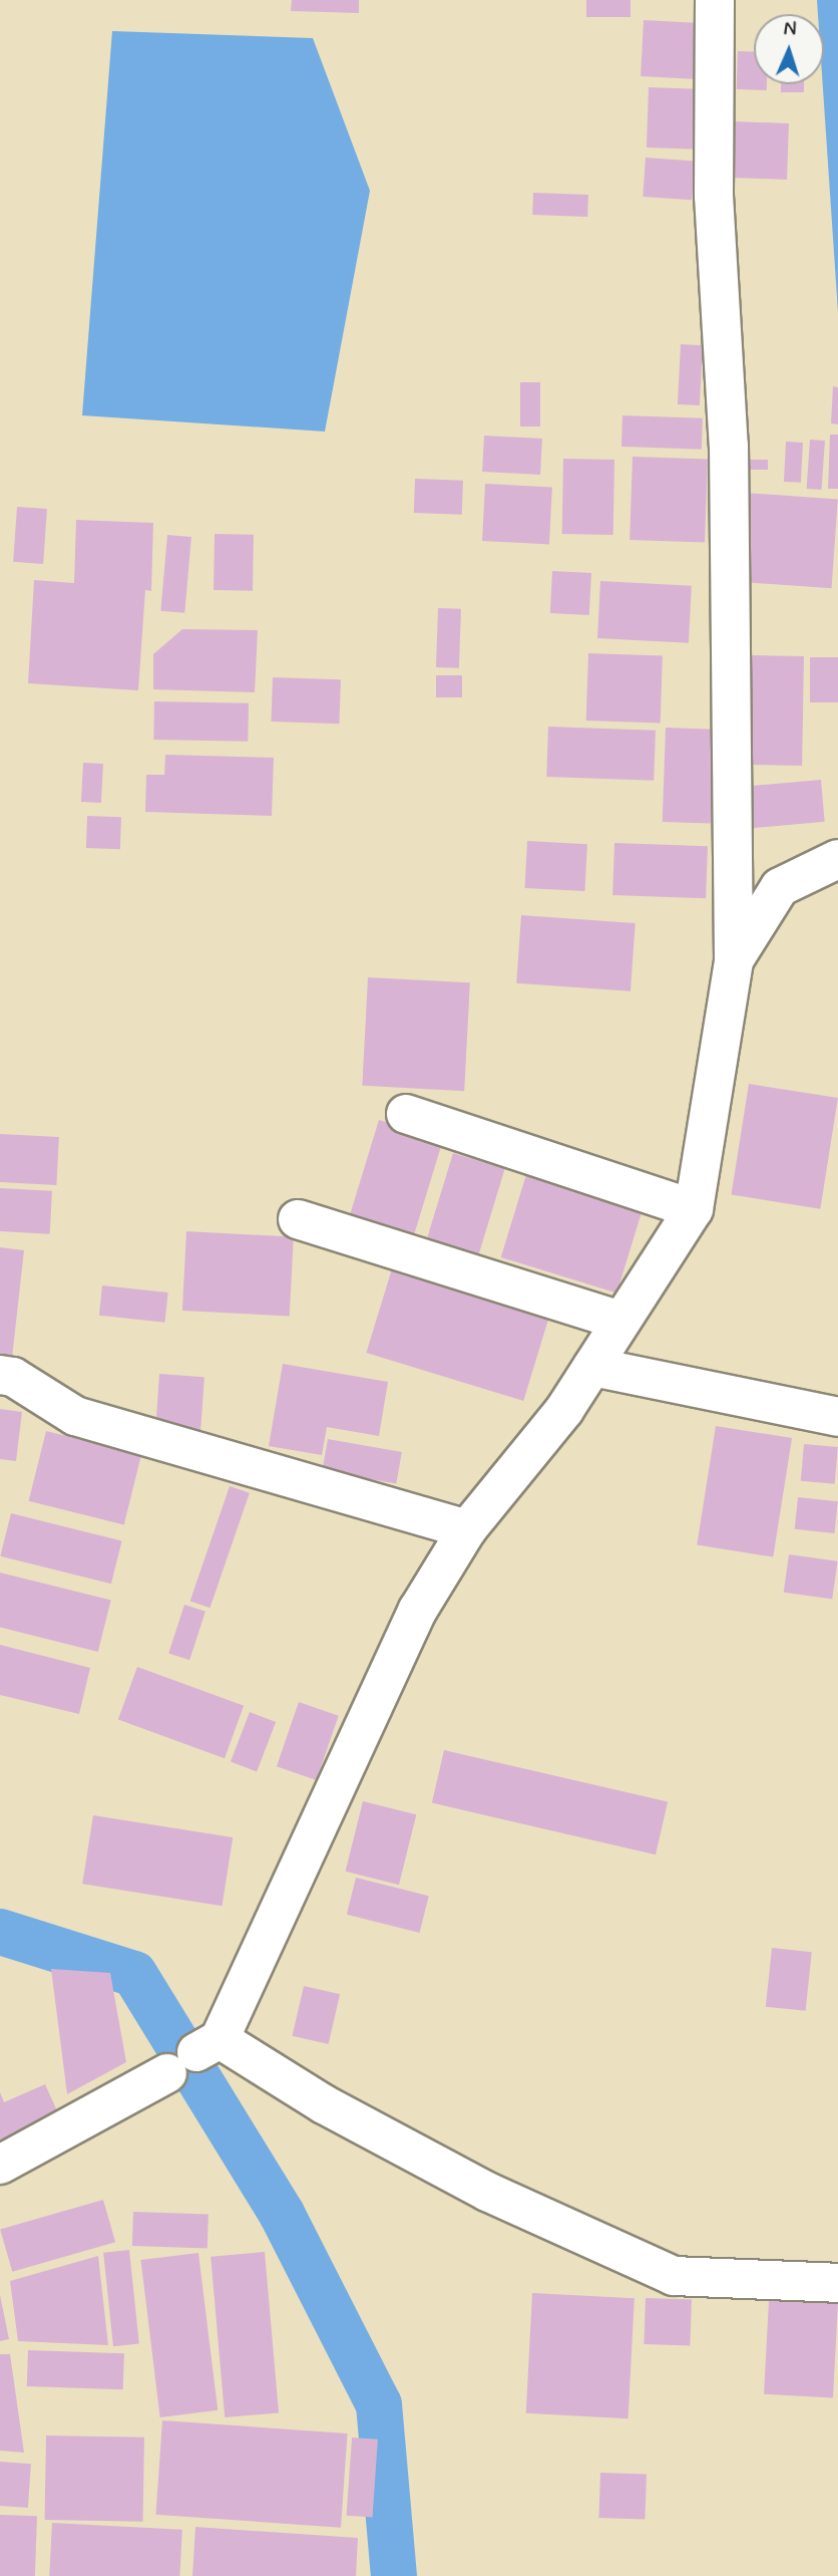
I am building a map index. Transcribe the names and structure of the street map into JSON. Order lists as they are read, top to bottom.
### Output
{
  "north": "top"
}
